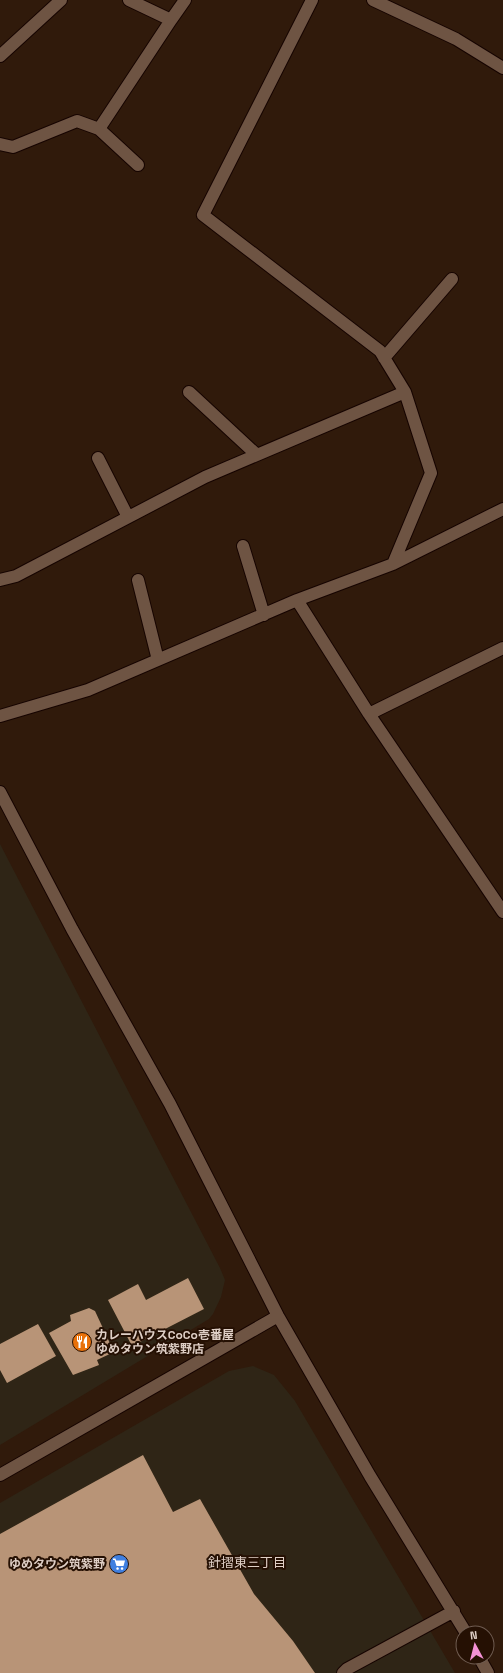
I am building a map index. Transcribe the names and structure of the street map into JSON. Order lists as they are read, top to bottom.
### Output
{
  "districts": ["針摺東三丁目"],
  "places": {
    "restaurant": ["カレーハウスCoCo壱番屋 ゆめタウン筑紫野店"],
    "supermarket": ["ゆめタウン筑紫野"]
  },
  "north": "top"
}
